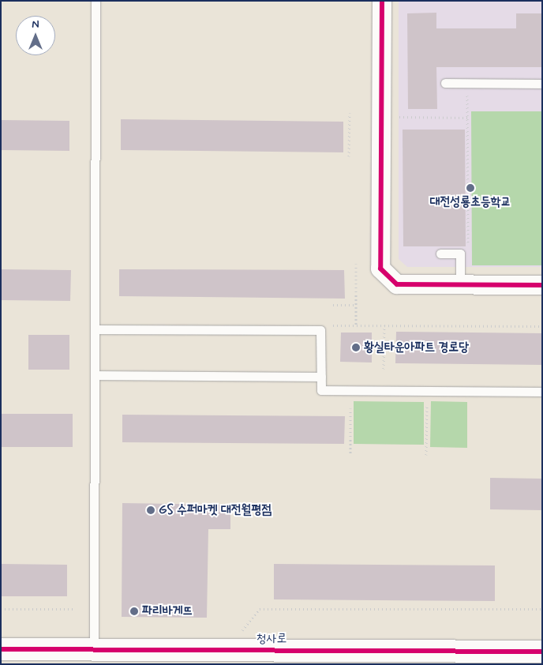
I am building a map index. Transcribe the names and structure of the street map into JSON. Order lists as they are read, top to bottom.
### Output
{
  "streets": {
    "street": ["청사로"]
  },
  "places": [
    "대전성룡초등학교",
    "황실타운아파트 경로당",
    "GS 수퍼마켓 대전월평점",
    "파리바게뜨"
  ],
  "north": "top"
}
